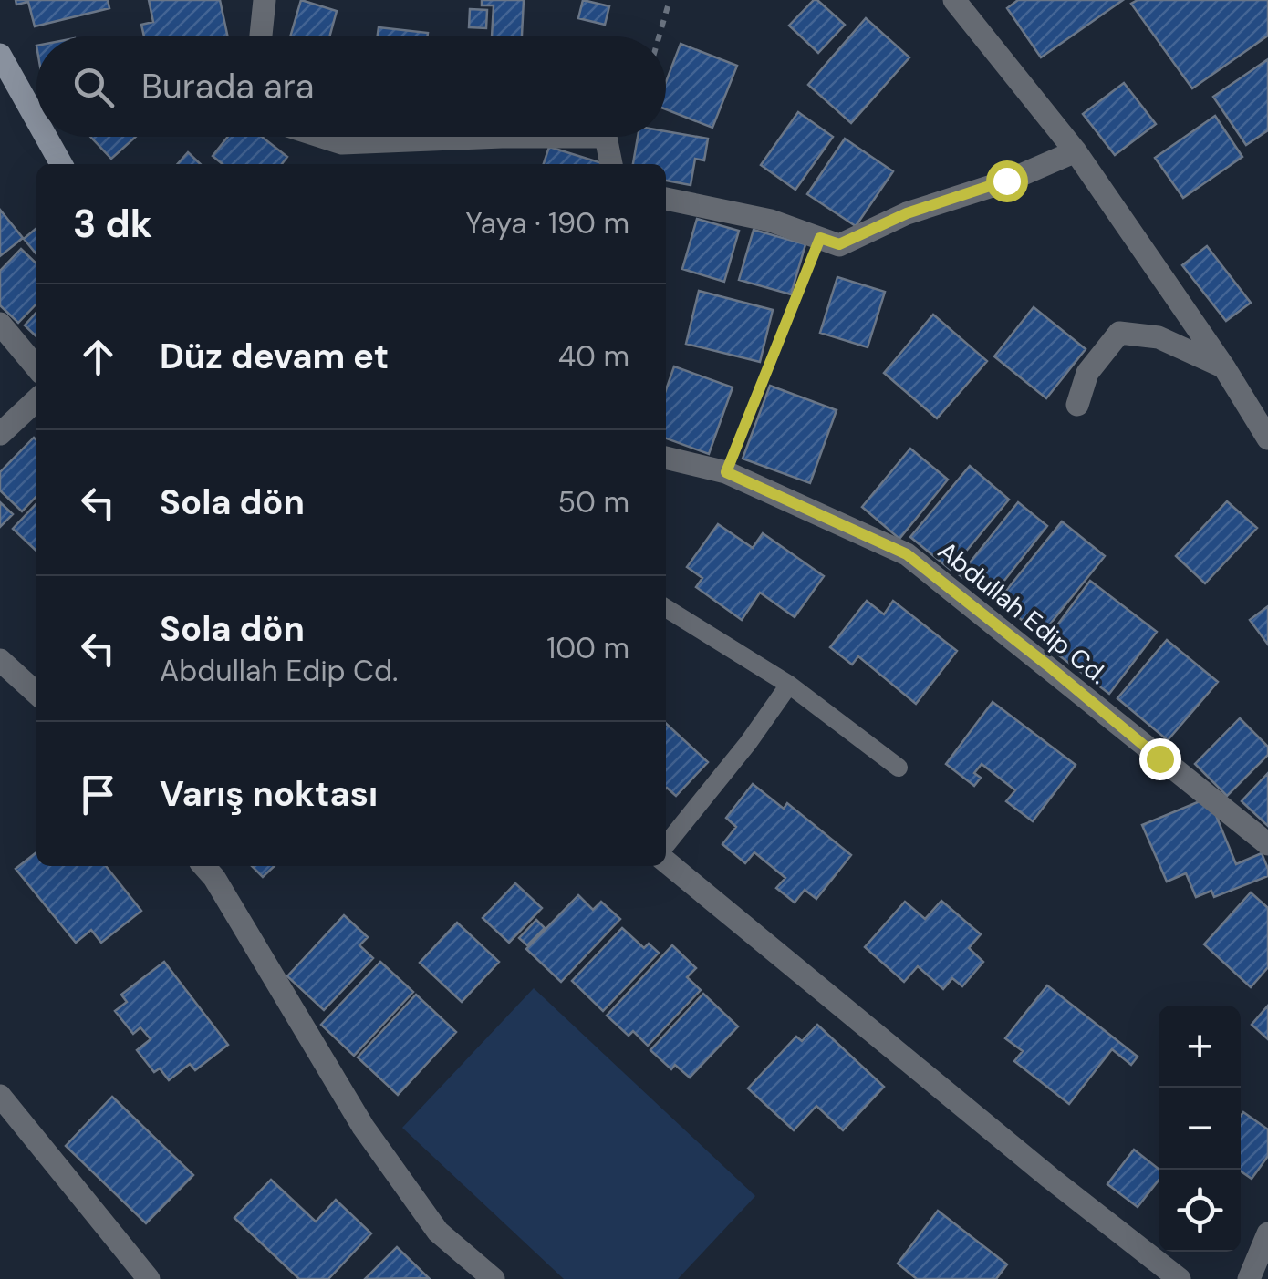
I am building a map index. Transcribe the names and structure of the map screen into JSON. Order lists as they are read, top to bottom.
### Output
{
  "streets": {
    "street": ["Abdullah Edip Cd."]
  },
  "page": {
    "search": "Burada ara",
    "heading": ["3 dk", "Yaya · 190 m"],
    "list": [
      ["Düz devam et", "40 m"],
      ["Sola dön", "50 m"],
      ["Sola dön", "Abdullah Edip Cd.", "100 m"],
      "Varış noktası"
    ],
    "map_buttons": ["+", "−"]
  }
}
